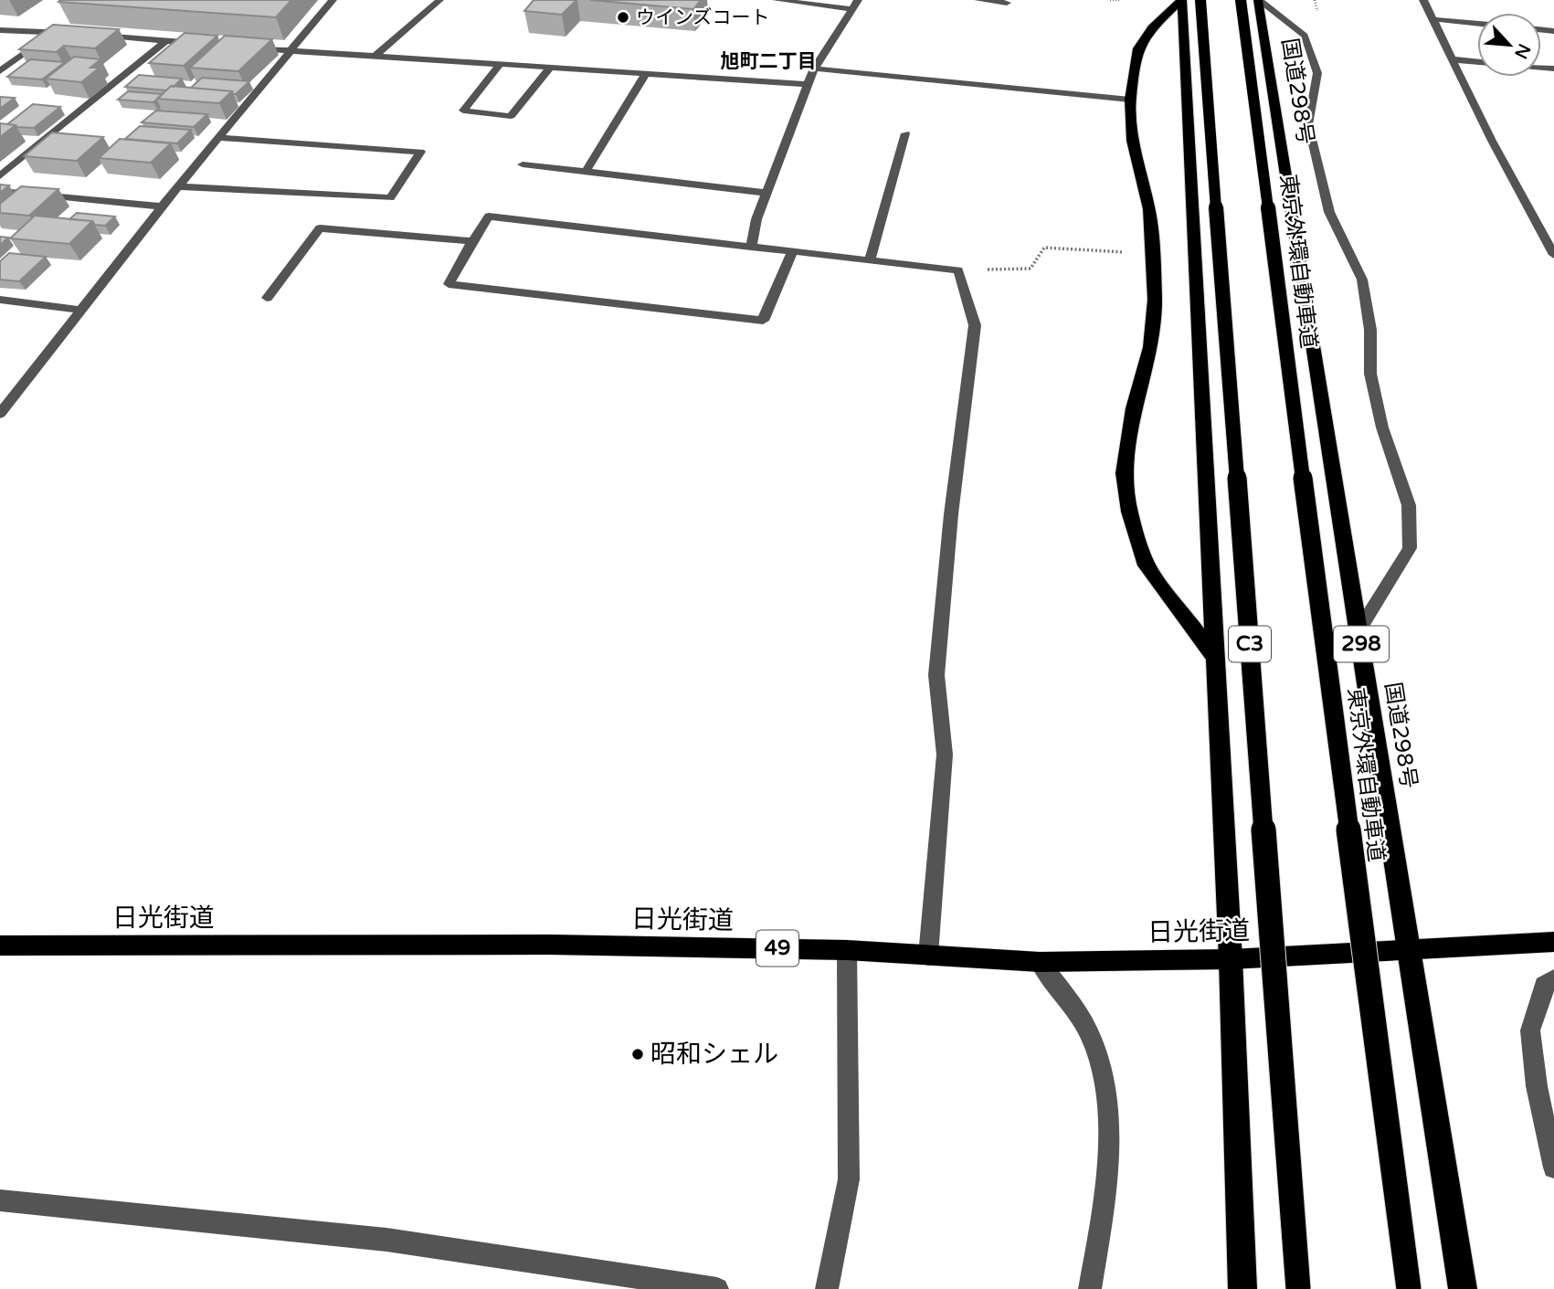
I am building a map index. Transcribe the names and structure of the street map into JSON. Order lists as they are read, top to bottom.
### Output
{
  "streets": {
    "highway": [
      "国道298号",
      "東京外環自動車道",
      "C3",
      "298"
    ],
    "main road": ["日光街道", "49"]
  },
  "crossings": [
    ["国道298号", "日光街道"]
  ],
  "districts": ["旭町二丁目"],
  "places": ["ウインズコート", "昭和シェル"],
  "north": "bottom right"
}
